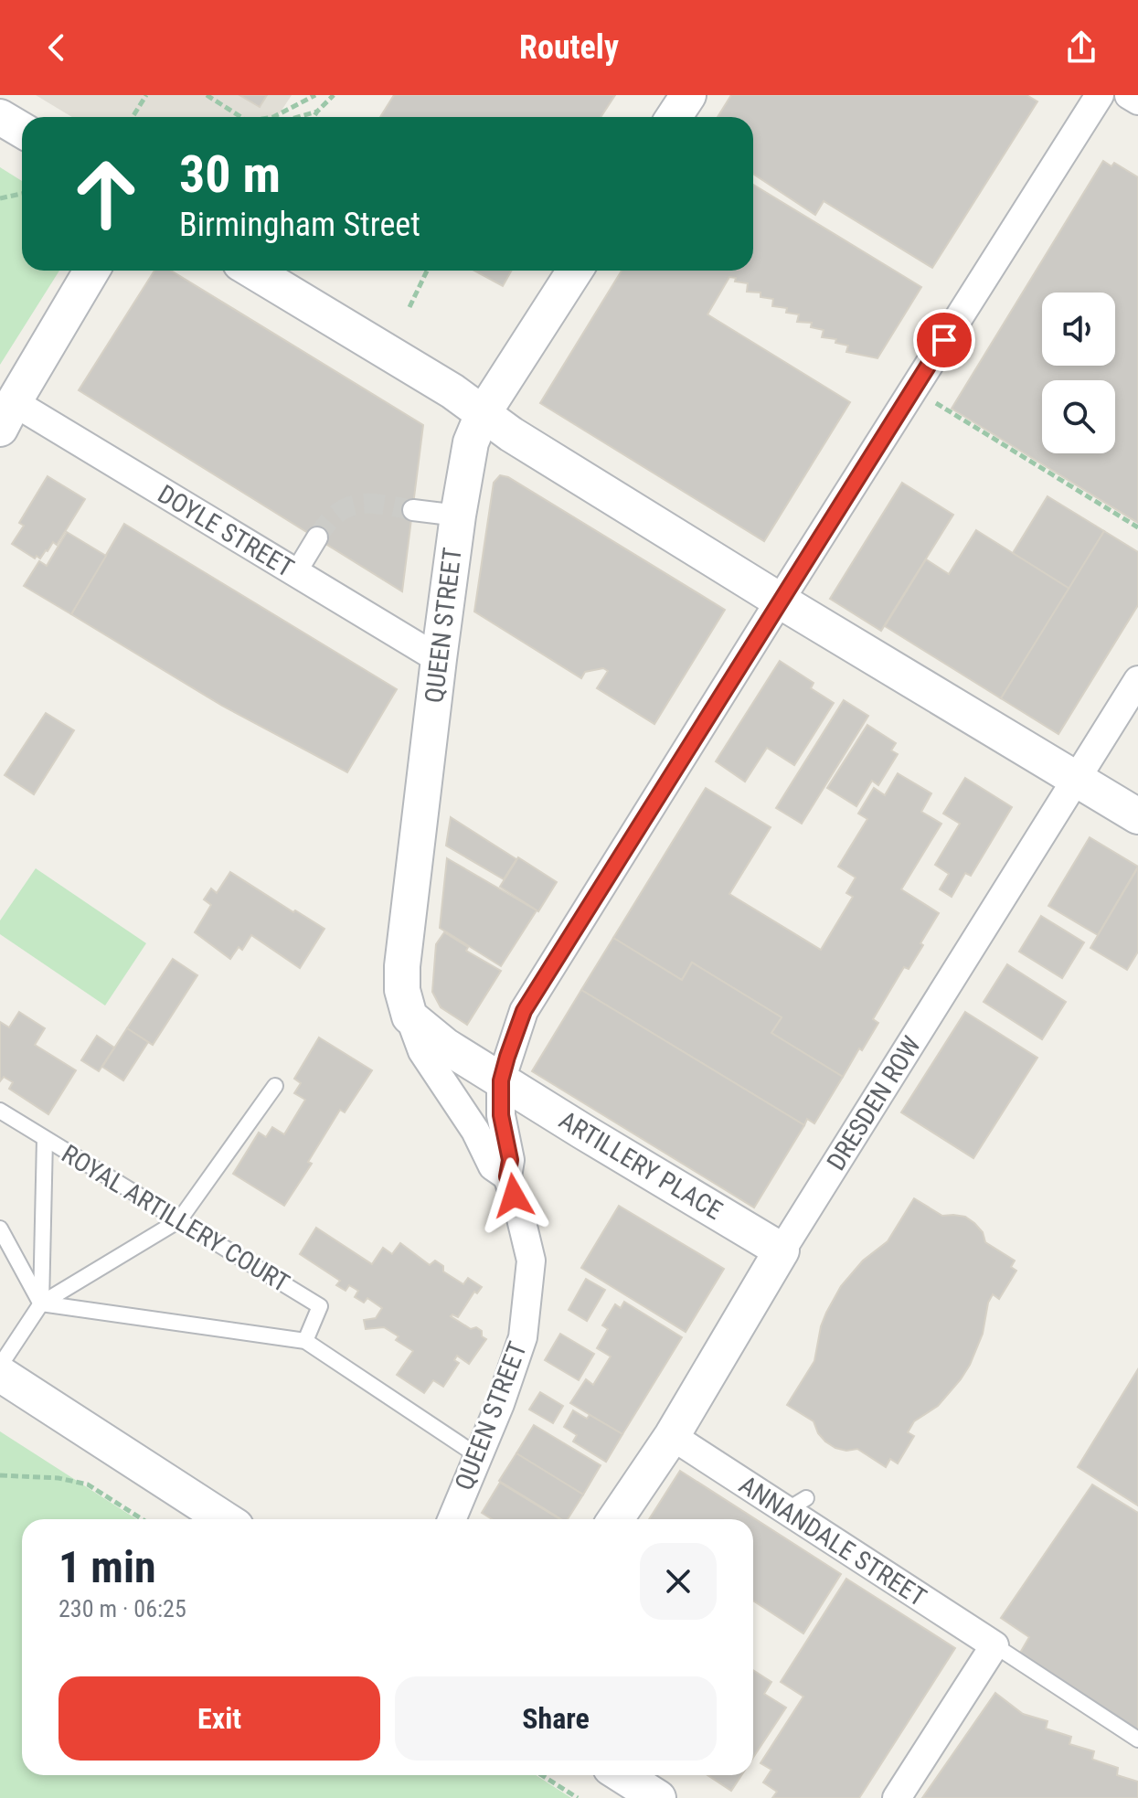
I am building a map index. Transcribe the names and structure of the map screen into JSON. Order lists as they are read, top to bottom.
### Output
{
  "streets": {
    "street": [
      "DOYLE STREET",
      "QUEEN STREET",
      "DRESDEN ROW",
      "ARTILLERY PLACE",
      "ANNANDALE STREET"
    ],
    "lane": ["ROYAL ARTILLERY COURT"]
  },
  "crossings": [
    ["DOYLE STREET", "QUEEN STREET"],
    ["QUEEN STREET", "ARTILLERY PLACE"],
    ["QUEEN STREET", "ROYAL ARTILLERY COURT"],
    ["DRESDEN ROW", "ARTILLERY PLACE"],
    ["DRESDEN ROW", "ANNANDALE STREET"]
  ],
  "page": {
    "header": "Routely",
    "turn": ["30 m", "Birmingham Street"],
    "heading": ["1 min", "230 m · 06:25"],
    "buttons": ["Exit", "Share"]
  }
}
